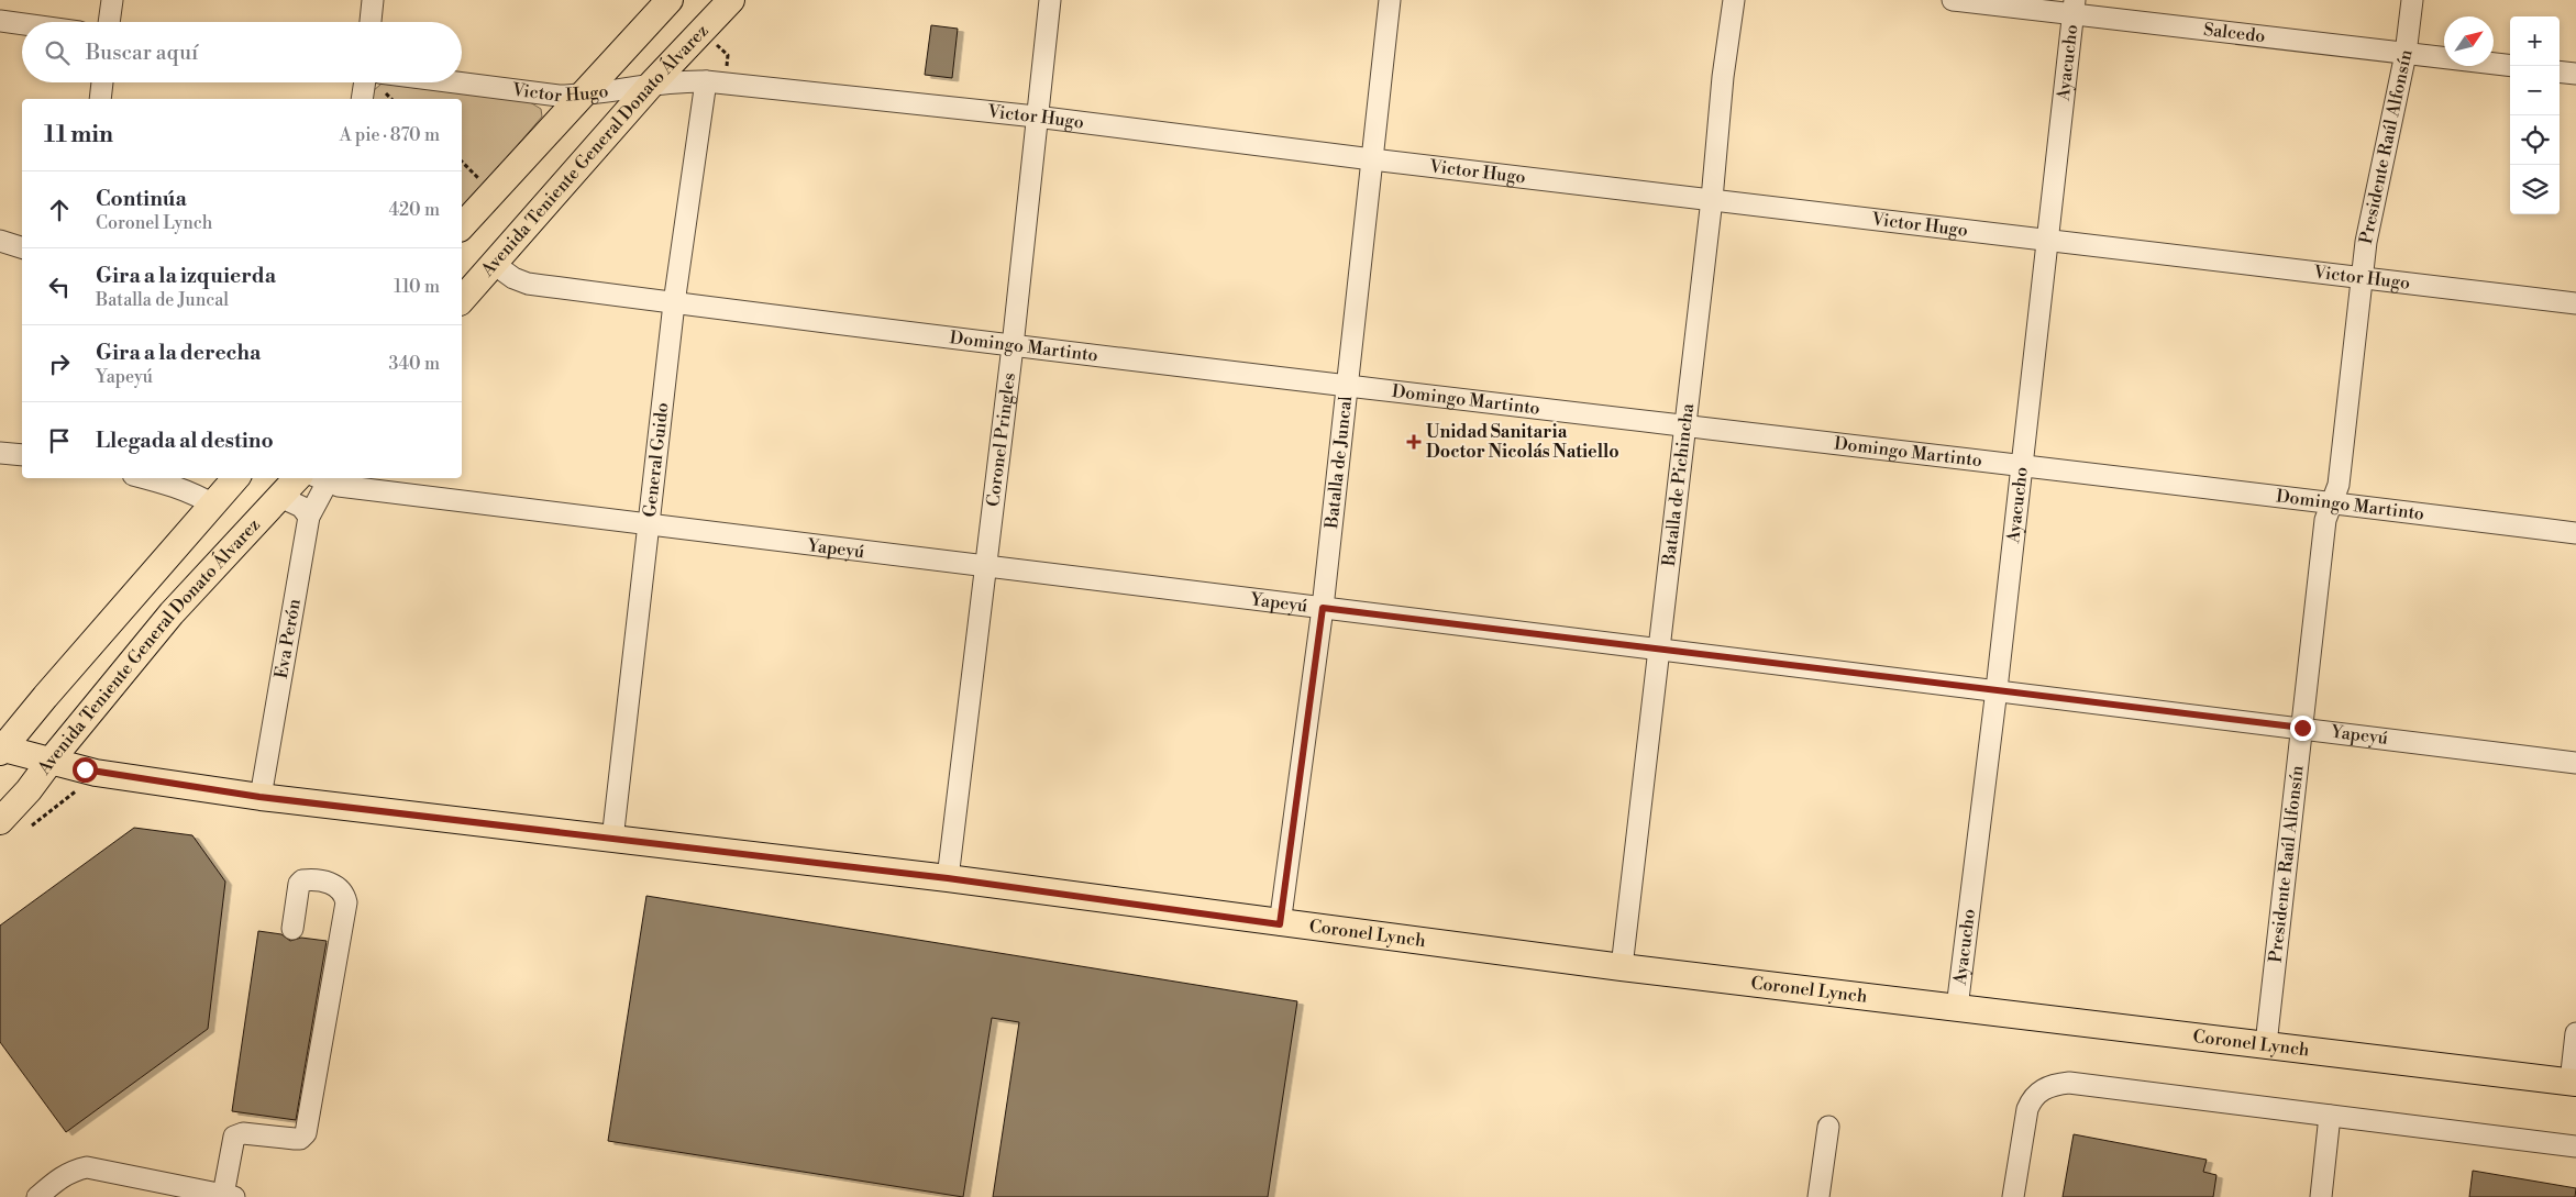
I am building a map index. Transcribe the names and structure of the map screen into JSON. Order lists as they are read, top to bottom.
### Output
{
  "streets": {
    "main road": ["Avenida Teniente General Donato Álvarez", "Coronel Lynch"],
    "street": [
      "Salcedo",
      "Ayacucho",
      "Victor Hugo",
      "Presidente Raúl Alfonsín",
      "Domingo Martinto",
      "Coronel Pringles",
      "General Guido",
      "Batalla de Juncal",
      "Batalla de Pichincha",
      "Yapeyú",
      "Eva Perón"
    ]
  },
  "crossings": [
    ["Salcedo", "Ayacucho"],
    ["Salcedo", "Presidente Raúl Alfonsín"],
    ["Ayacucho", "Victor Hugo"],
    ["Ayacucho", "Domingo Martinto"],
    ["Ayacucho", "Yapeyú"],
    ["Ayacucho", "Coronel Lynch"],
    ["Victor Hugo", "Presidente Raúl Alfonsín"],
    ["Victor Hugo", "Avenida Teniente General Donato Álvarez"],
    ["Victor Hugo", "Coronel Pringles"],
    ["Victor Hugo", "General Guido"],
    ["Victor Hugo", "Batalla de Juncal"],
    ["Victor Hugo", "Batalla de Pichincha"],
    ["Presidente Raúl Alfonsín", "Domingo Martinto"],
    ["Presidente Raúl Alfonsín", "Yapeyú"],
    ["Presidente Raúl Alfonsín", "Coronel Lynch"],
    ["Avenida Teniente General Donato Álvarez", "Domingo Martinto"],
    ["Avenida Teniente General Donato Álvarez", "Coronel Lynch"],
    ["Domingo Martinto", "Coronel Pringles"],
    ["Domingo Martinto", "General Guido"],
    ["Domingo Martinto", "Batalla de Juncal"],
    ["Domingo Martinto", "Batalla de Pichincha"],
    ["Coronel Pringles", "Yapeyú"],
    ["Coronel Pringles", "Coronel Lynch"],
    ["General Guido", "Yapeyú"],
    ["General Guido", "Coronel Lynch"],
    ["Batalla de Juncal", "Yapeyú"],
    ["Batalla de Juncal", "Coronel Lynch"],
    ["Batalla de Pichincha", "Yapeyú"],
    ["Batalla de Pichincha", "Coronel Lynch"],
    ["Yapeyú", "Eva Perón"],
    ["Eva Perón", "Coronel Lynch"]
  ],
  "places": {
    "health": ["Unidad Sanitaria Doctor Nicolás Natiello"]
  },
  "north": "top right",
  "page": {
    "map_buttons": ["+", "−"],
    "search": "Buscar aquí",
    "heading": ["11 min", "A pie · 870 m"],
    "list": [
      ["Continúa", "Coronel Lynch", "420 m"],
      ["Gira a la izquierda", "Batalla de Juncal", "110 m"],
      ["Gira a la derecha", "Yapeyú", "340 m"],
      "Llegada al destino"
    ]
  }
}
